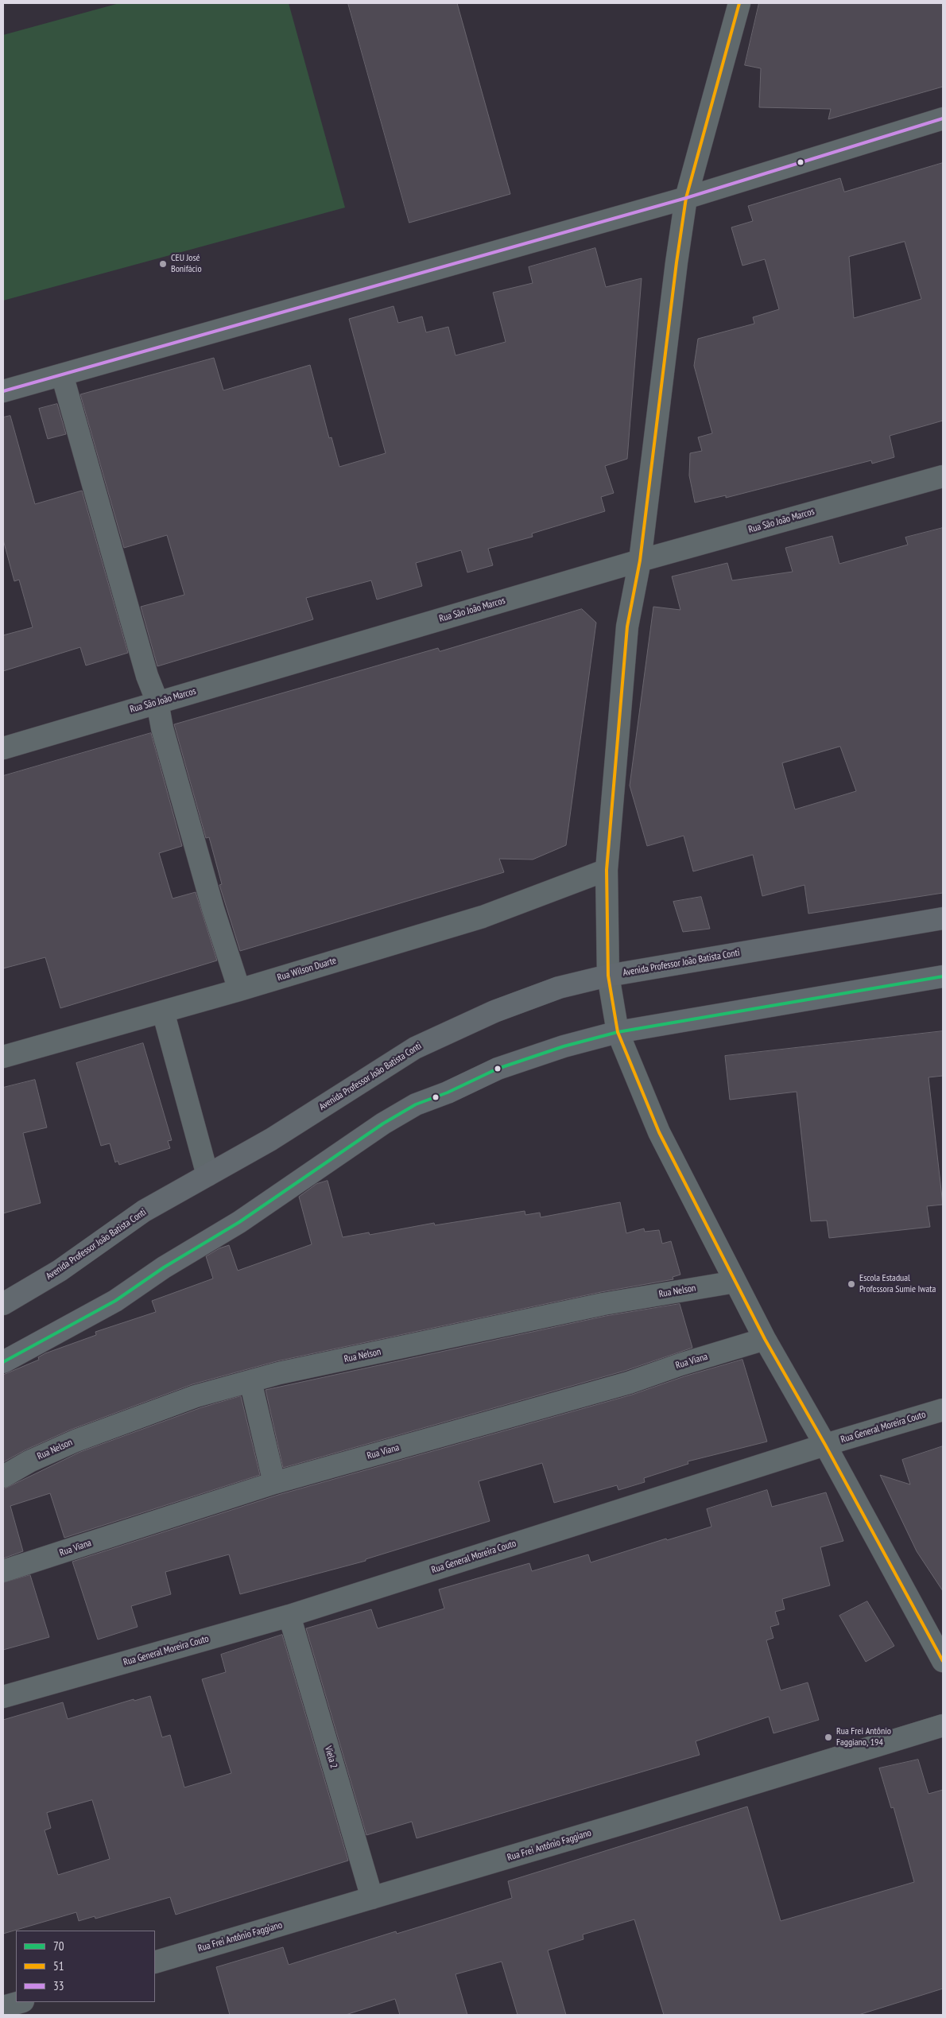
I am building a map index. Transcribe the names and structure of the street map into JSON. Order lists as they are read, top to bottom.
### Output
{
  "streets": {
    "main road": ["Avenida Professor João Batista Conti"],
    "street": [
      "Rua São João Marcos",
      "Rua Wilson Duarte",
      "Rua Nelson",
      "Rua Viana",
      "Rua General Moreira Couto",
      "Viela 2",
      "Rua Frei Antônio Faggiano"
    ]
  },
  "crossings": [
    ["Rua General Moreira Couto", "Viela 2"],
    ["Viela 2", "Rua Frei Antônio Faggiano"]
  ],
  "places": ["CEU José Bonifácio", "Escola Estadual Professora Sumie Iwata", "Rua Frei Antônio Faggiano, 194"],
  "lines": ["transit line 51", "transit line 33", "transit line 70"],
  "legend": ["70", "51", "33"]
}
